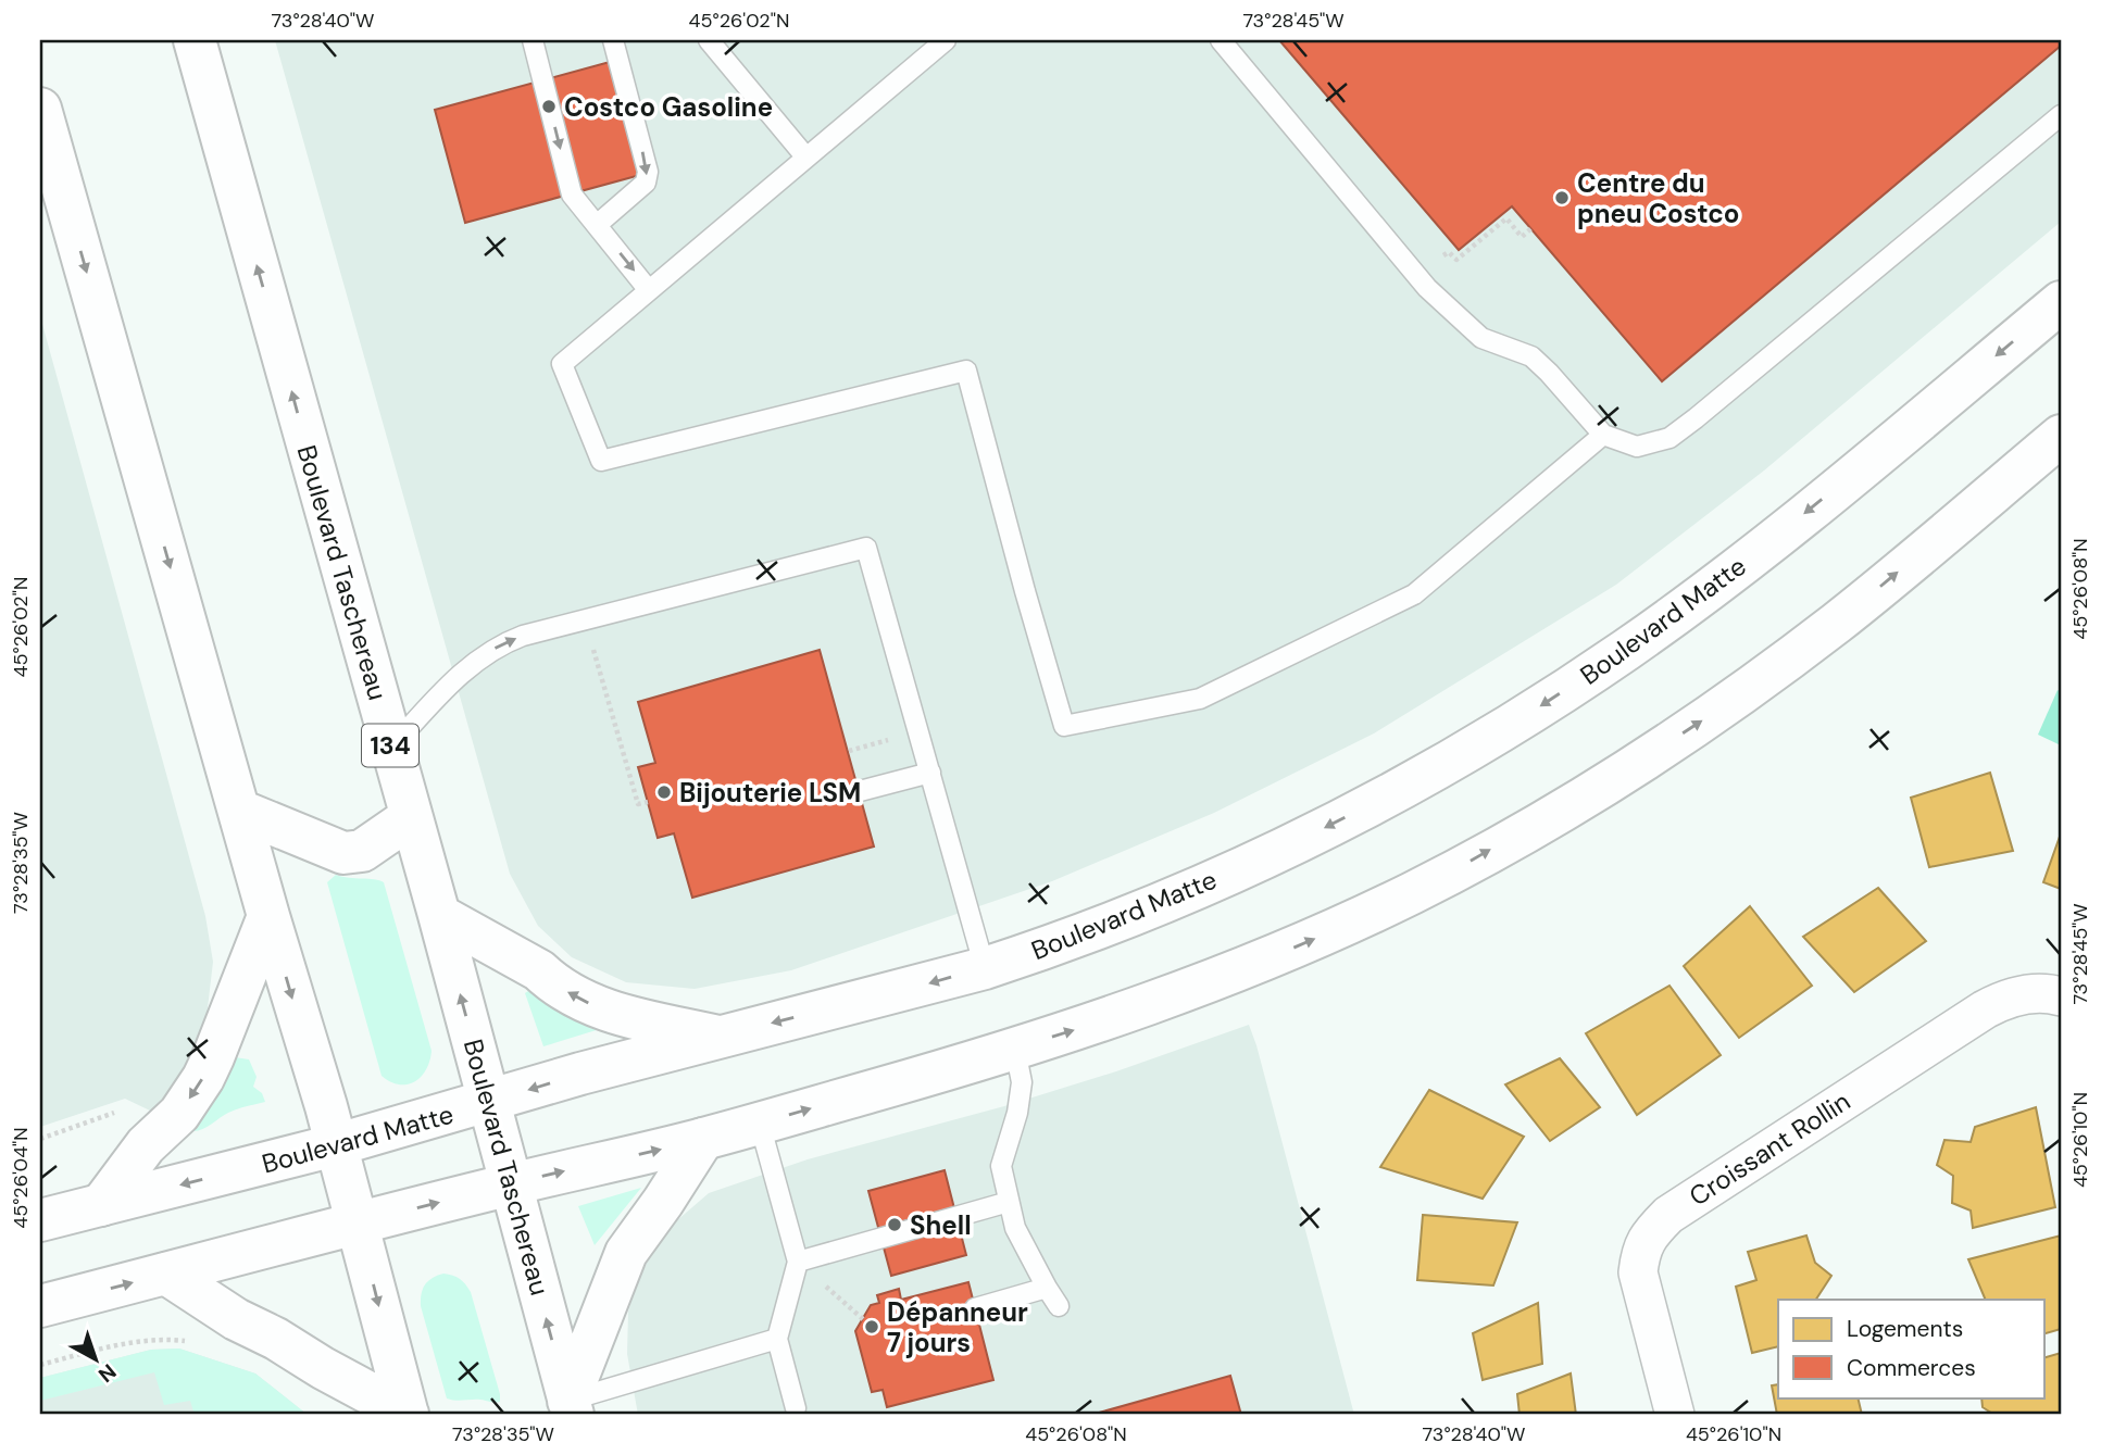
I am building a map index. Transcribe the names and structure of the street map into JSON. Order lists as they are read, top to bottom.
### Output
{
  "streets": {
    "main road": ["Boulevard Taschereau", "Boulevard Matte", "134"],
    "street": ["Croissant Rollin"]
  },
  "crossings": [
    ["Boulevard Taschereau", "Boulevard Matte"]
  ],
  "places": [
    "Costco Gasoline",
    "Centre du pneu Costco",
    "Bijouterie LSM",
    "Shell",
    "Dépanneur 7 jours"
  ],
  "legend": ["Logements", "Commerces"],
  "north": "bottom right",
  "coordinates": [
    "73°28'40\"W",
    "45°26'02\"N",
    "73°28'45\"W",
    "45°26'08\"N",
    "73°28'35\"W",
    "45°26'10\"N",
    "45°26'04\"N"
  ]
}
